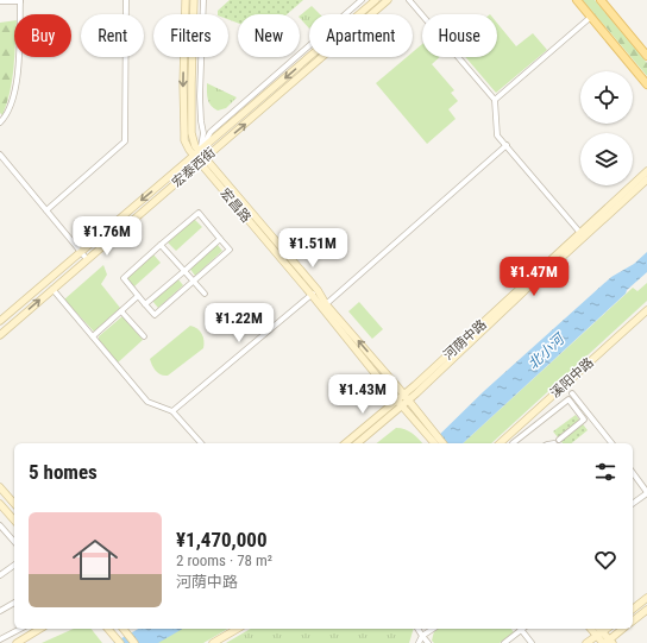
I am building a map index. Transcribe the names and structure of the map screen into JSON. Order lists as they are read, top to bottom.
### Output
{
  "streets": {
    "street": [
      "宏泰西街",
      "宏昌路",
      "河荫中路",
      "溪阳中路"
    ]
  },
  "crossings": [
    ["宏泰西街", "宏昌路"],
    ["宏昌路", "河荫中路"]
  ],
  "water": ["北小河"],
  "page": {
    "chip": [
      "Buy",
      "Rent",
      "Filters",
      "New",
      "Apartment",
      "House"
    ],
    "price": [
      "¥1.76M",
      "¥1.51M",
      "¥1.47M",
      "¥1.22M",
      "¥1.43M"
    ],
    "heading": "5 homes",
    "list": [
      {
        "name": "¥1,470,000",
        "note": "2 rooms · 78 m² · 河荫中路"
      }
    ]
  }
}
